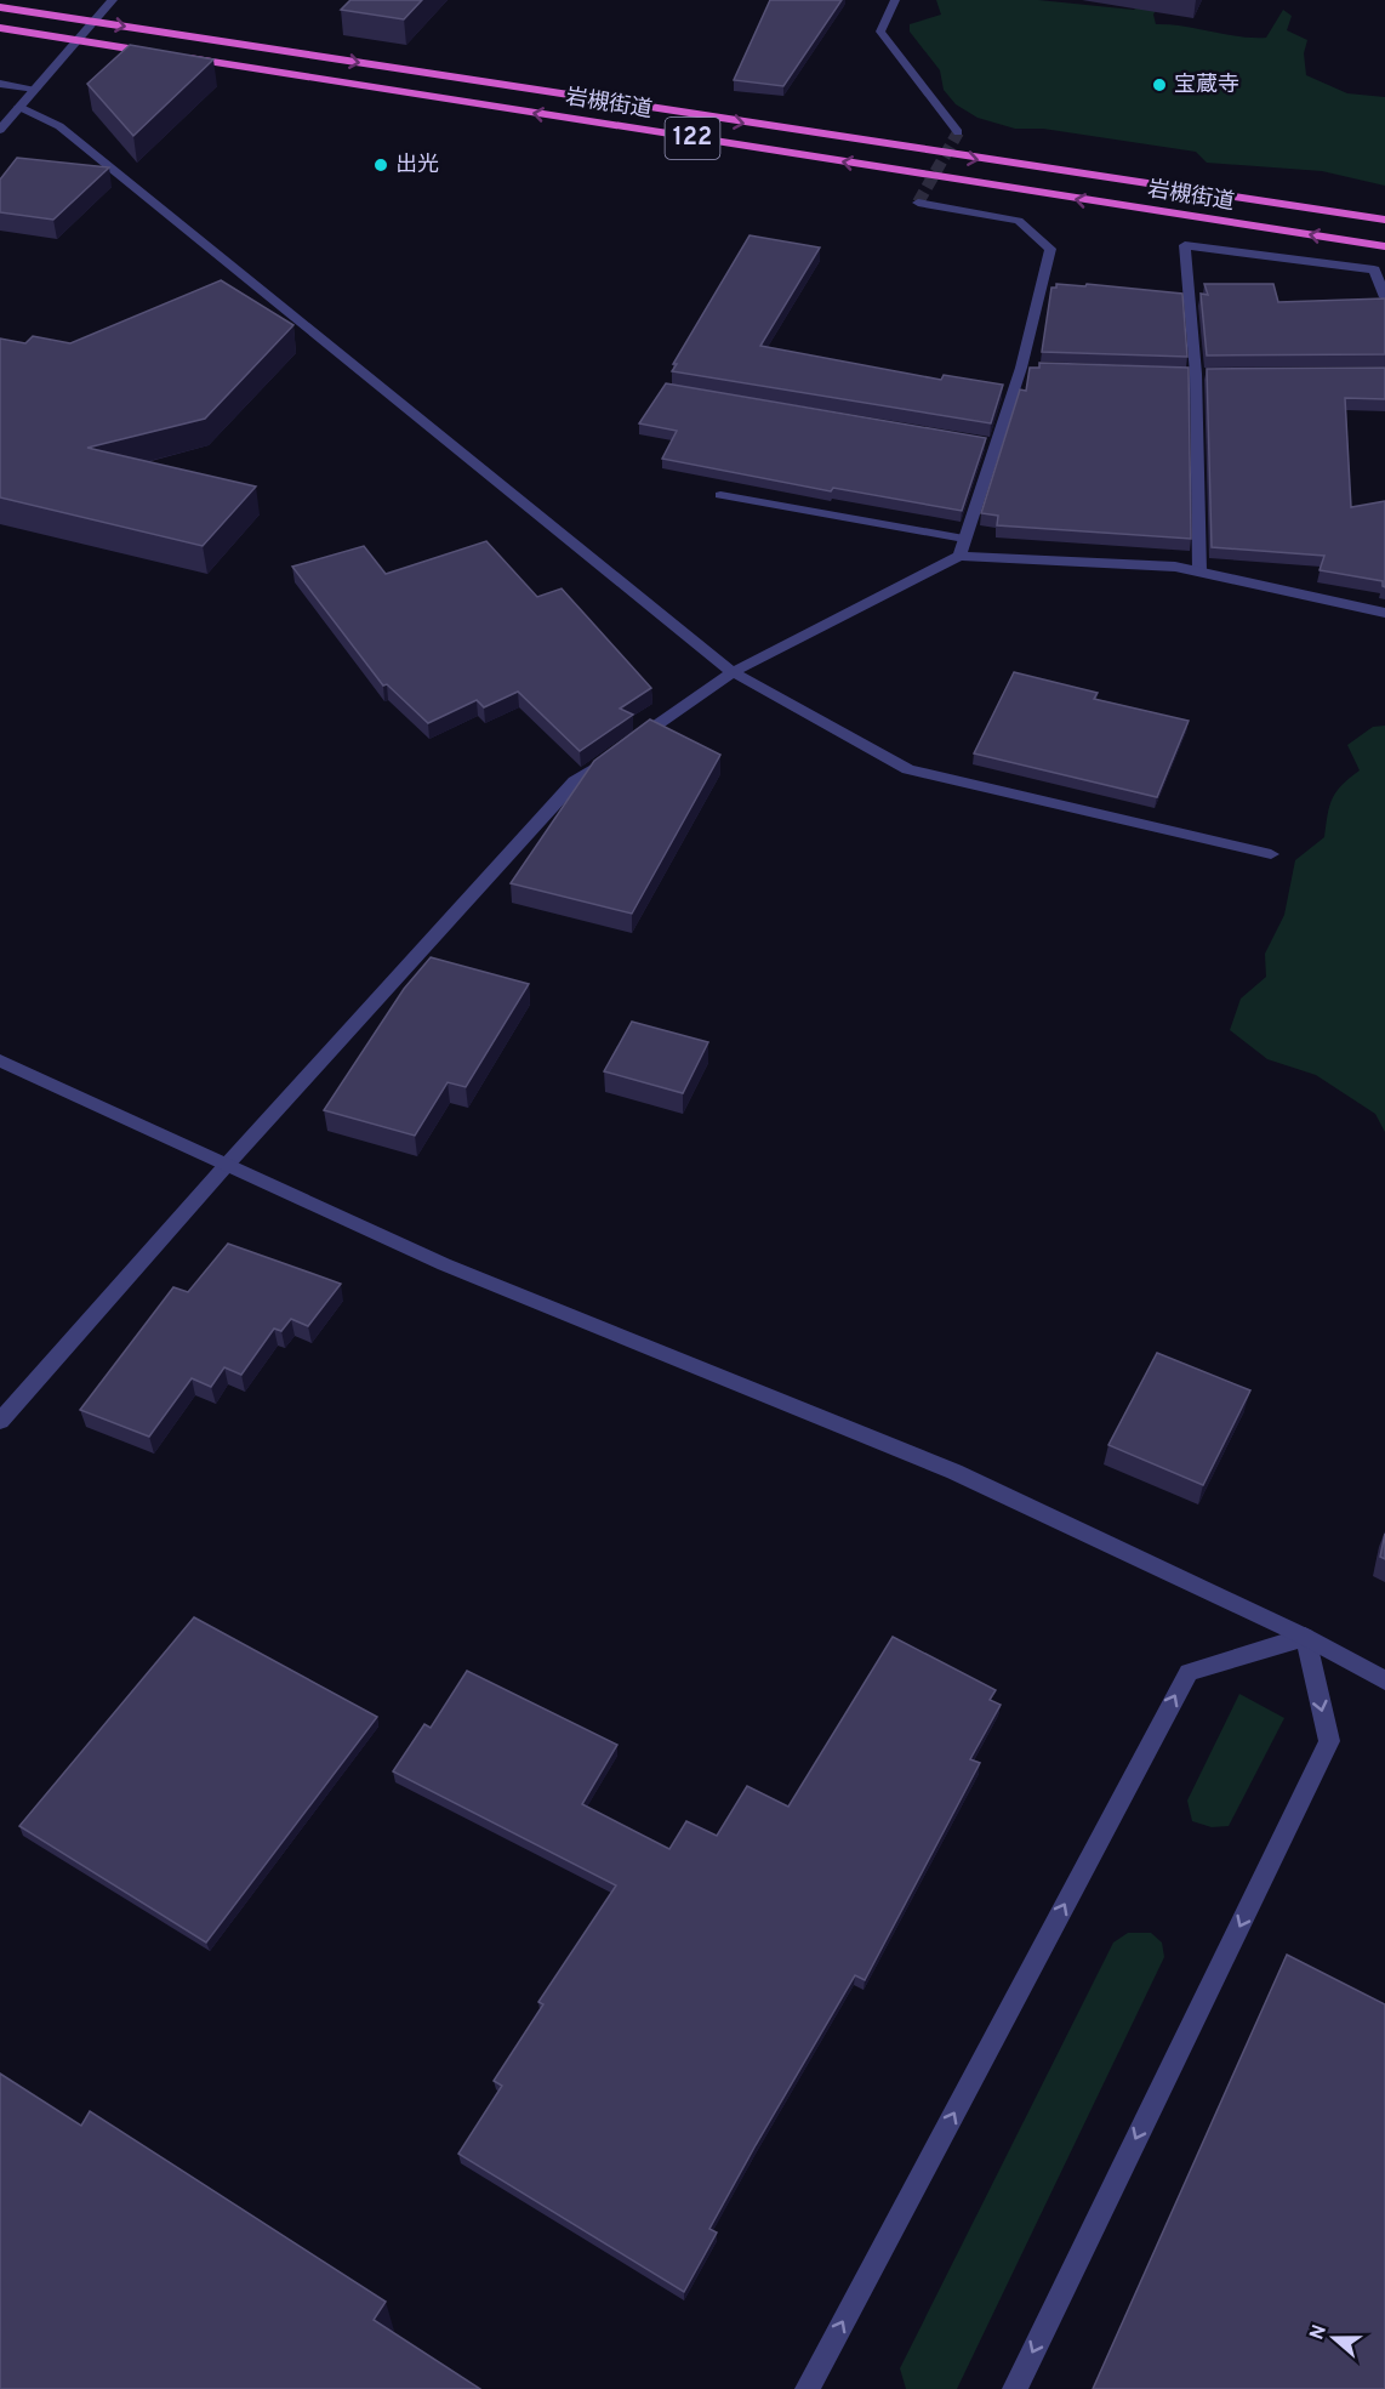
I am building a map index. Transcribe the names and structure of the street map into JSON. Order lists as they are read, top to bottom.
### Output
{
  "streets": {
    "highway": ["岩槻街道", "122"]
  },
  "places": ["宝蔵寺", "出光"],
  "north": "left"
}
